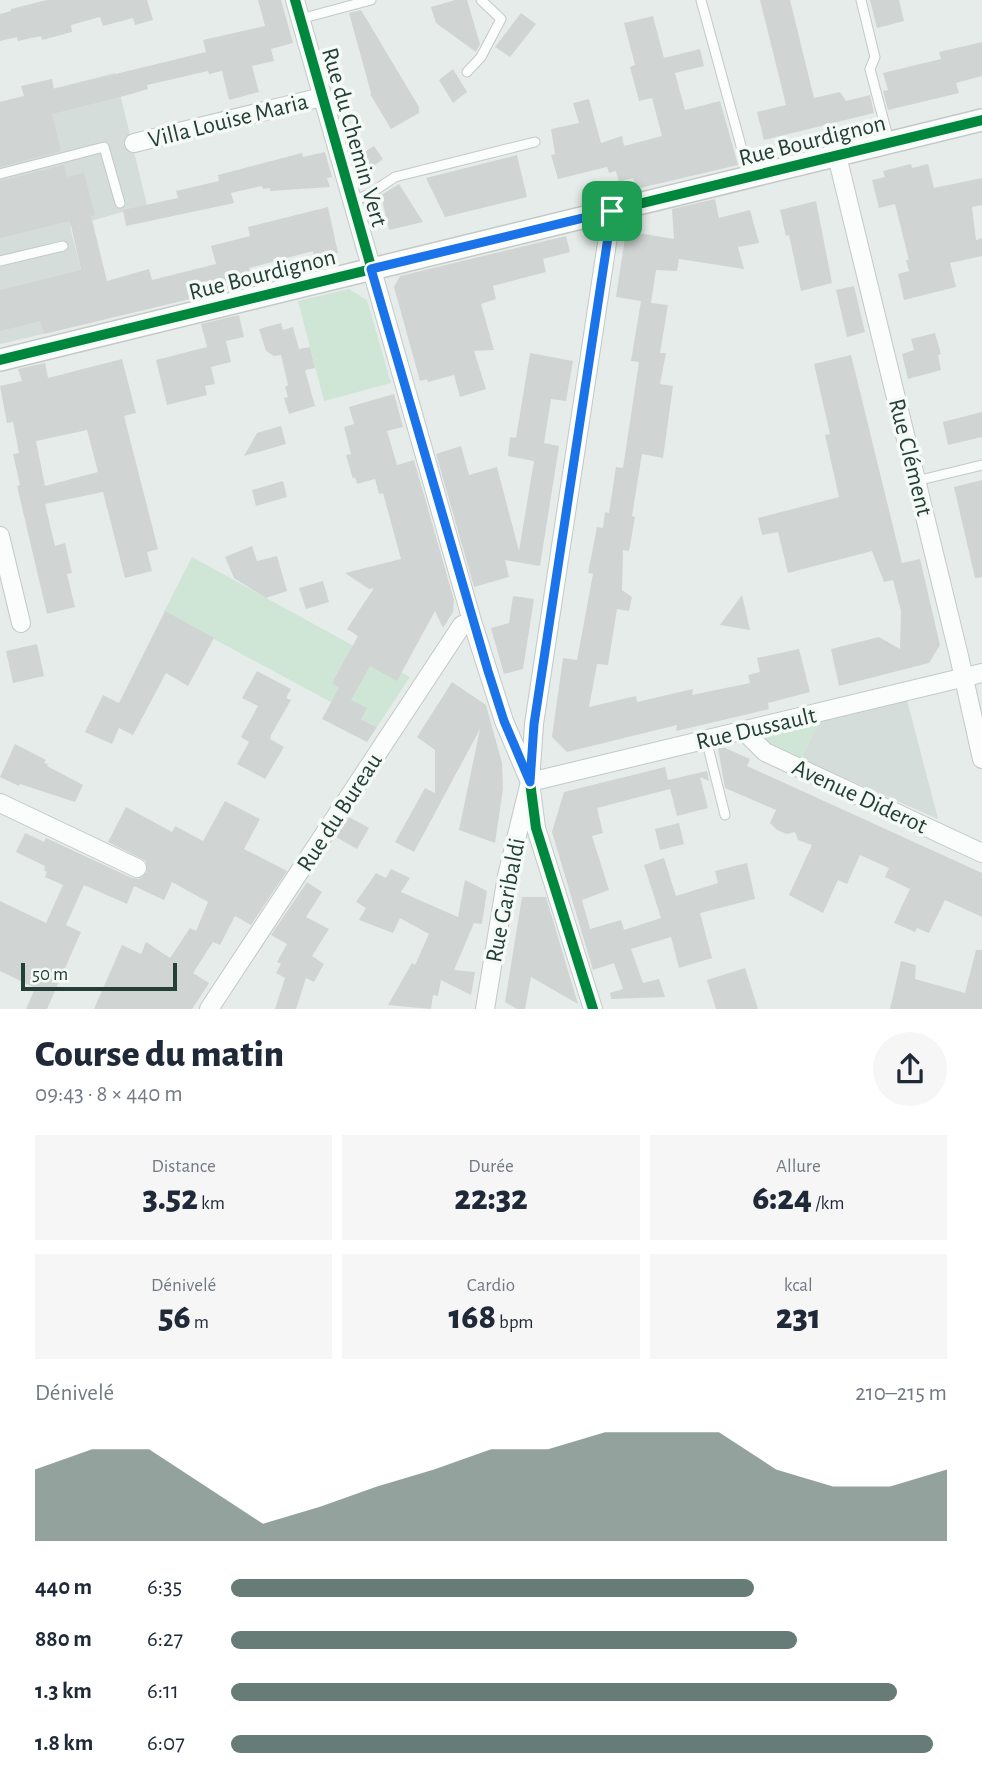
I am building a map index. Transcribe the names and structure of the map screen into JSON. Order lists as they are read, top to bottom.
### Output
{
  "streets": {
    "street": [
      "Villa Louise Maria",
      "Rue du Chemin Vert",
      "Rue Bourdignon",
      "Rue Clément",
      "Rue Dussault",
      "Avenue Diderot",
      "Rue du Bureau",
      "Rue Garibaldi"
    ]
  },
  "crossings": [
    ["Villa Louise Maria", "Rue du Chemin Vert"],
    ["Rue du Chemin Vert", "Rue Bourdignon"],
    ["Rue du Chemin Vert", "Rue Dussault"],
    ["Rue du Chemin Vert", "Rue du Bureau"],
    ["Rue du Chemin Vert", "Rue Garibaldi"],
    ["Rue Bourdignon", "Rue Clément"],
    ["Rue Bourdignon", "Rue Garibaldi"],
    ["Rue Clément", "Rue Dussault"],
    ["Rue Dussault", "Avenue Diderot"],
    ["Rue Dussault", "Rue Garibaldi"]
  ],
  "scale_bar": "50 m",
  "page": {
    "scale": "50 m",
    "heading": ["Course du matin", "09:43 · 8 × 440 m"],
    "stats": [
      ["Distance", "3.52 km"],
      ["Durée", "22:32"],
      ["Allure", "6:24 /km"],
      ["Dénivelé", "56 m"],
      ["Cardio", "168 bpm"],
      ["kcal", "231"]
    ],
    "chart": ["Dénivelé", "210–215 m"],
    "list": [
      {
        "name": "440 m",
        "note": "6:35"
      },
      {
        "name": "880 m",
        "note": "6:27"
      },
      {
        "name": "1.3 km",
        "note": "6:11"
      },
      {
        "name": "1.8 km",
        "note": "6:07"
      }
    ]
  }
}
